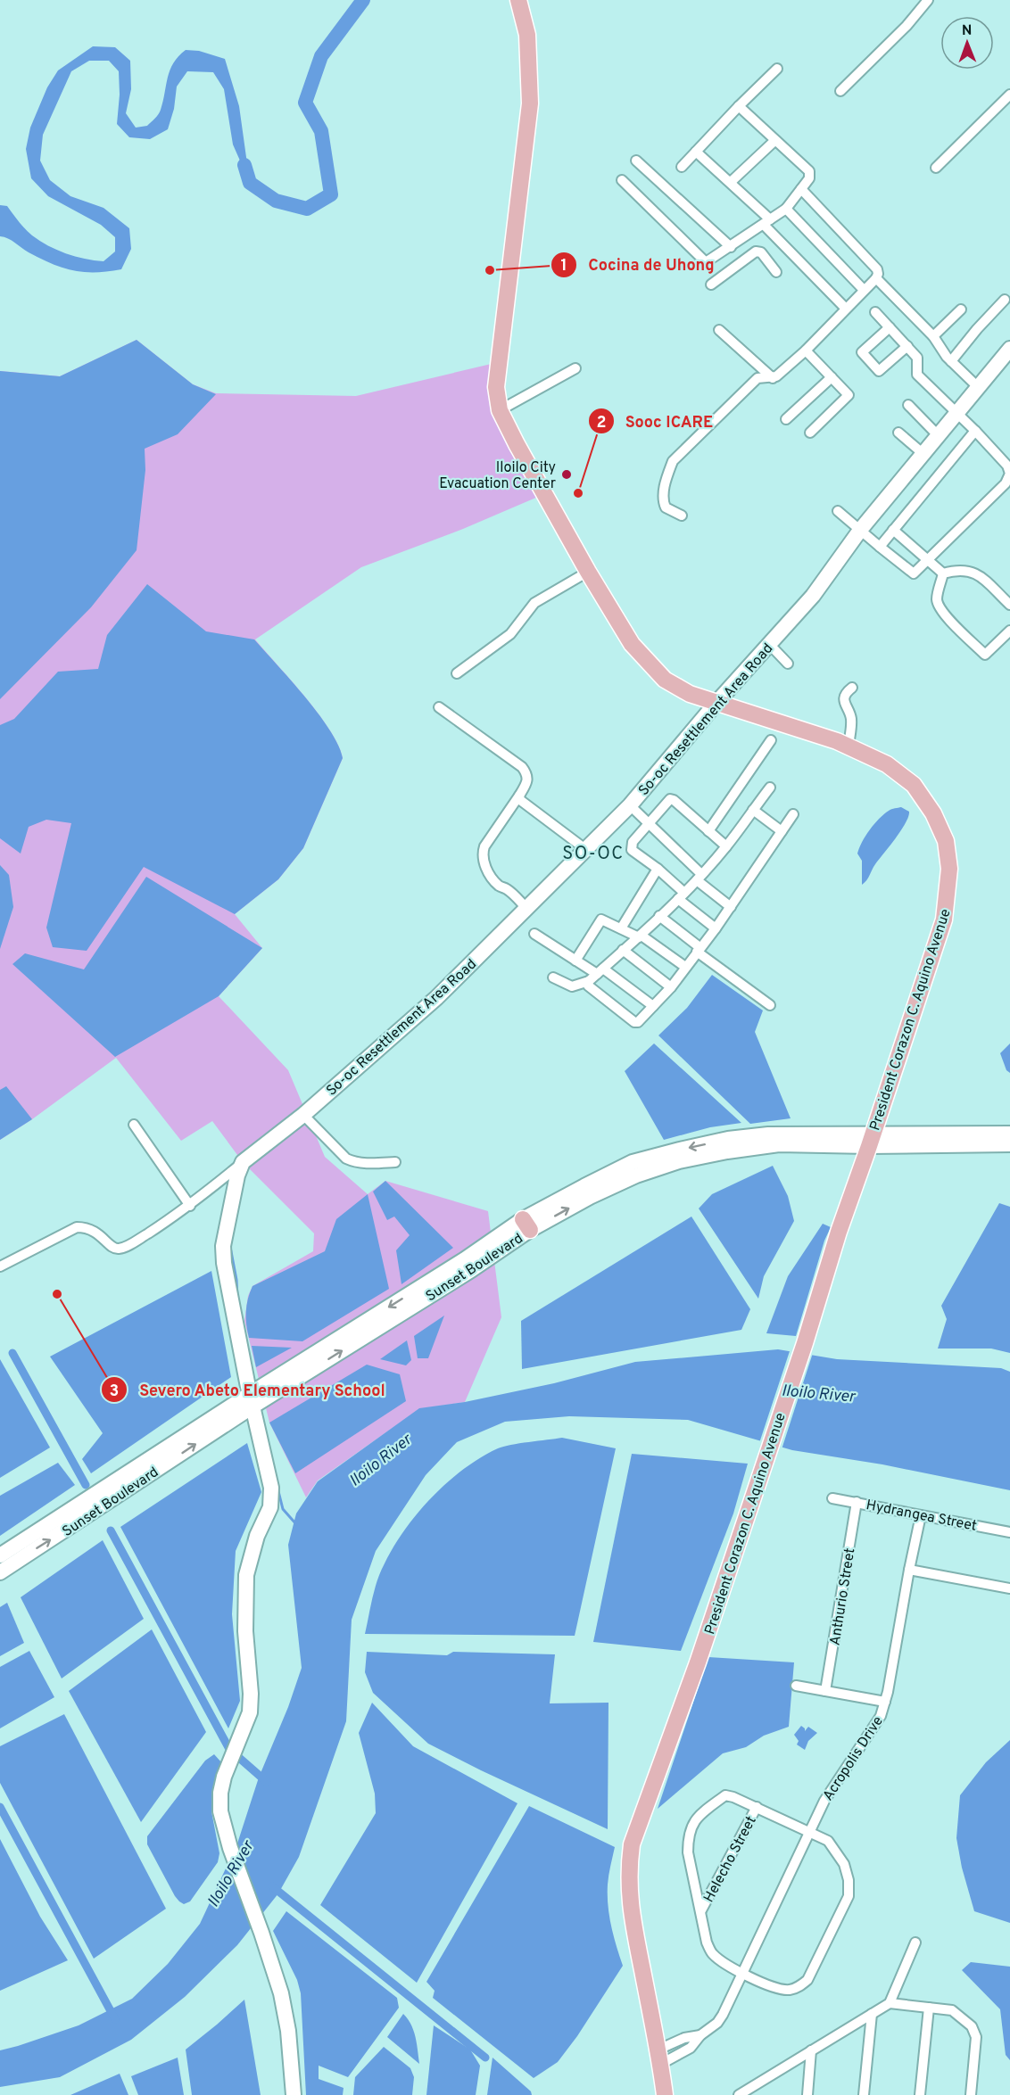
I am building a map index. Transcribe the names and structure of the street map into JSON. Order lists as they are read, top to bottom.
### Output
{
  "streets": {
    "main road": ["President Corazon C. Aquino Avenue"],
    "street": [
      "So-oc Resettlement Area Road",
      "Sunset Boulevard",
      "Hydrangea Street",
      "Anthurio Street",
      "Acropolis Drive",
      "Helecho Street"
    ]
  },
  "crossings": [
    ["So-oc Resettlement Area Road", "President Corazon C. Aquino Avenue"],
    ["President Corazon C. Aquino Avenue", "Sunset Boulevard"],
    ["President Corazon C. Aquino Avenue", "Acropolis Drive"],
    ["Hydrangea Street", "Anthurio Street"],
    ["Hydrangea Street", "Acropolis Drive"]
  ],
  "districts": ["SO-OC"],
  "water": ["Iloilo River"],
  "places": [
    "Cocina de Uhong",
    "Iloilo City Evacuation Center",
    "Sooc ICARE",
    "Severo Abeto Elementary School"
  ],
  "north": "top"
}
